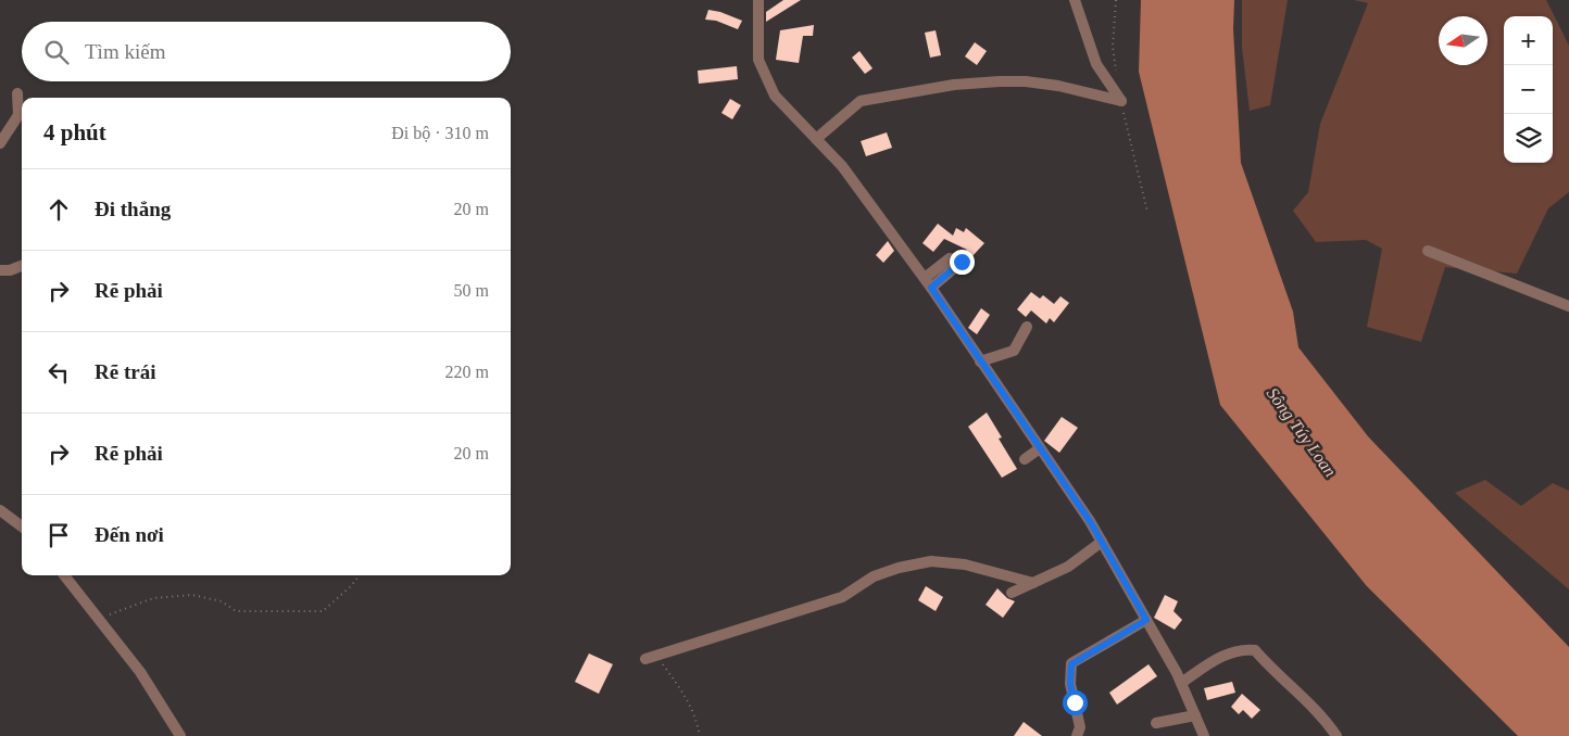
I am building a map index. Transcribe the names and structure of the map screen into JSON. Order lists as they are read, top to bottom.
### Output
{
  "water": ["Sông Túy Loan"],
  "north": "left",
  "page": {
    "map_buttons": ["+", "−"],
    "search": "Tìm kiếm",
    "heading": ["4 phút", "Đi bộ · 310 m"],
    "list": [
      ["Đi thẳng", "20 m"],
      ["Rẽ phải", "50 m"],
      ["Rẽ trái", "220 m"],
      ["Rẽ phải", "20 m"],
      "Đến nơi"
    ]
  }
}
